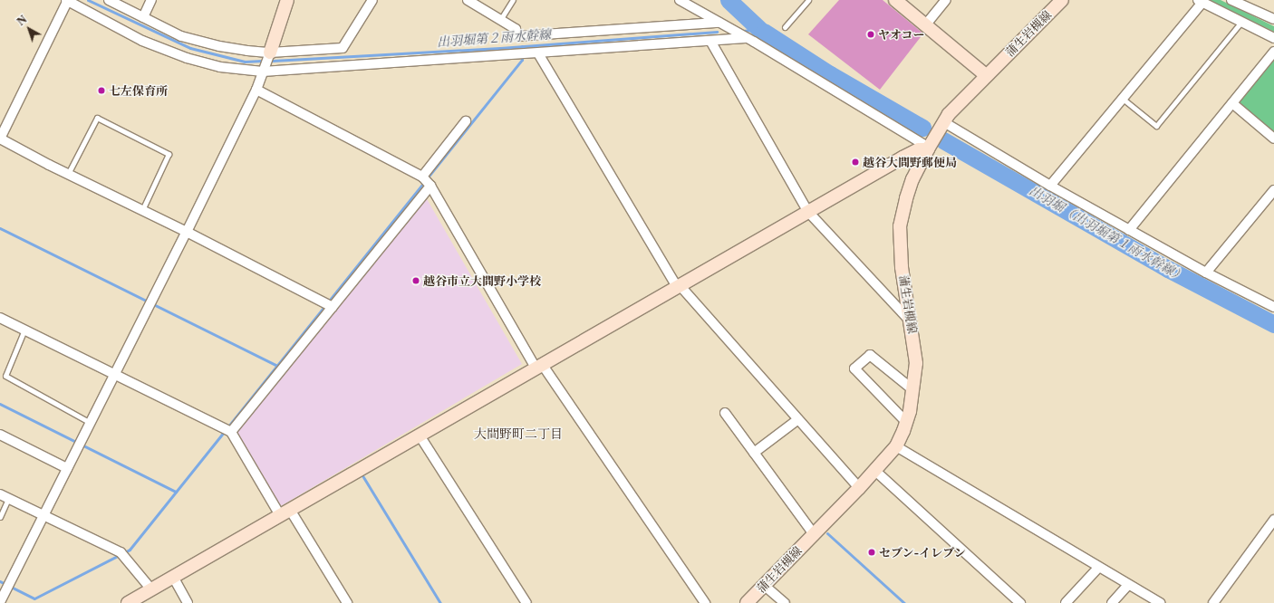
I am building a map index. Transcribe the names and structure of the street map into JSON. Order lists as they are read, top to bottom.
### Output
{
  "streets": {
    "street": ["蒲生岩槻線"]
  },
  "districts": ["大間野町二丁目"],
  "water": ["出羽堀第２雨水幹線", "出羽堀（出羽堀第１雨水幹線）"],
  "places": [
    "ヤオコー",
    "七左保育所",
    "越谷大間野郵便局",
    "越谷市立大間野小学校",
    "セブン-イレブン"
  ],
  "north": "top left"
}
